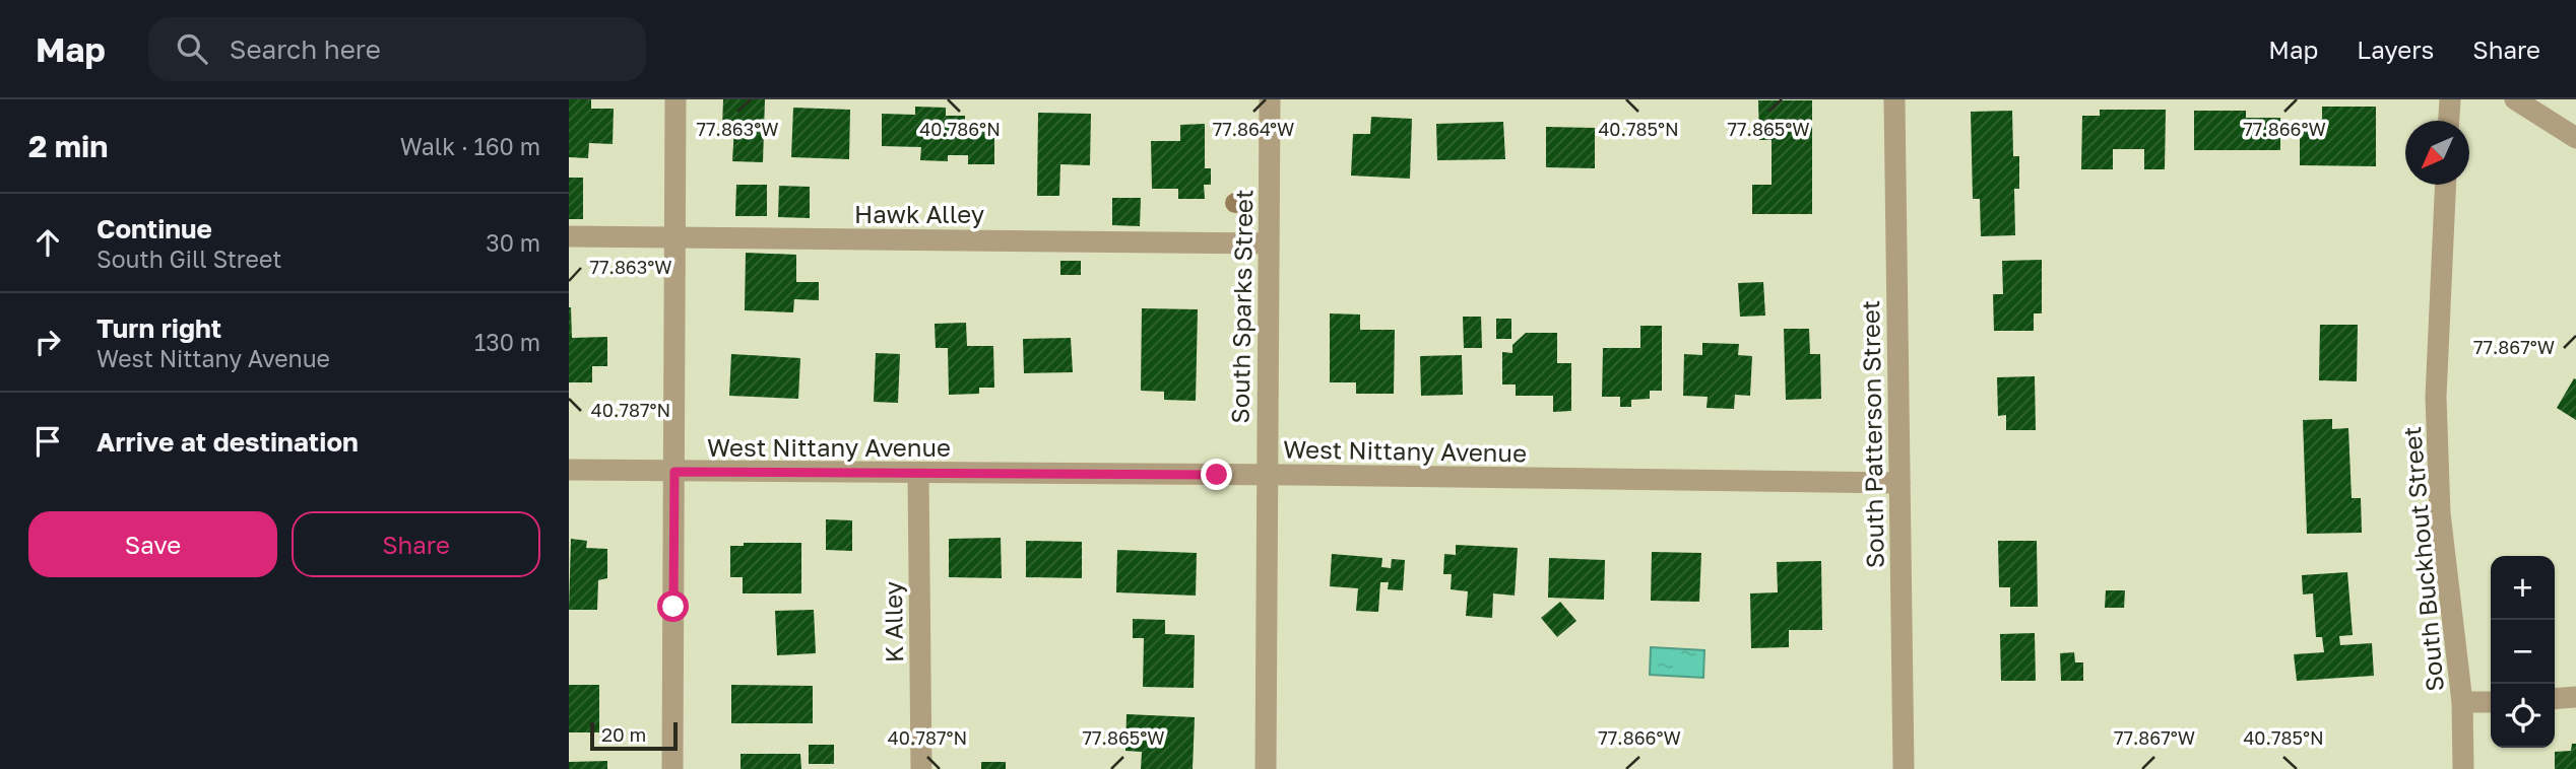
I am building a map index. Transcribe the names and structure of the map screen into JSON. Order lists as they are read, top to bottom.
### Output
{
  "streets": {
    "street": [
      "Hawk Alley",
      "South Sparks Street",
      "South Patterson Street",
      "West Nittany Avenue",
      "South Buckhout Street",
      "K Alley"
    ]
  },
  "crossings": [
    ["Hawk Alley", "South Sparks Street"],
    ["South Sparks Street", "West Nittany Avenue"],
    ["South Patterson Street", "West Nittany Avenue"],
    ["West Nittany Avenue", "K Alley"]
  ],
  "scale_bar": "20 m",
  "north": "bottom left",
  "page": {
    "header": "Map",
    "search": "Search here",
    "nav": ["Map", "Layers", "Share"],
    "heading": ["2 min", "Walk · 160 m"],
    "list": [
      ["Continue", "South Gill Street", "30 m"],
      ["Turn right", "West Nittany Avenue", "130 m"],
      "Arrive at destination"
    ],
    "buttons": ["Save", "Share"],
    "map_buttons": ["+", "−"],
    "scale": "20 m"
  },
  "coordinates": [
    "77.863°W",
    "40.786°N",
    "77.864°W",
    "40.785°N",
    "77.865°W",
    "77.866°W",
    "77.867°W",
    "40.787°N"
  ]
}
